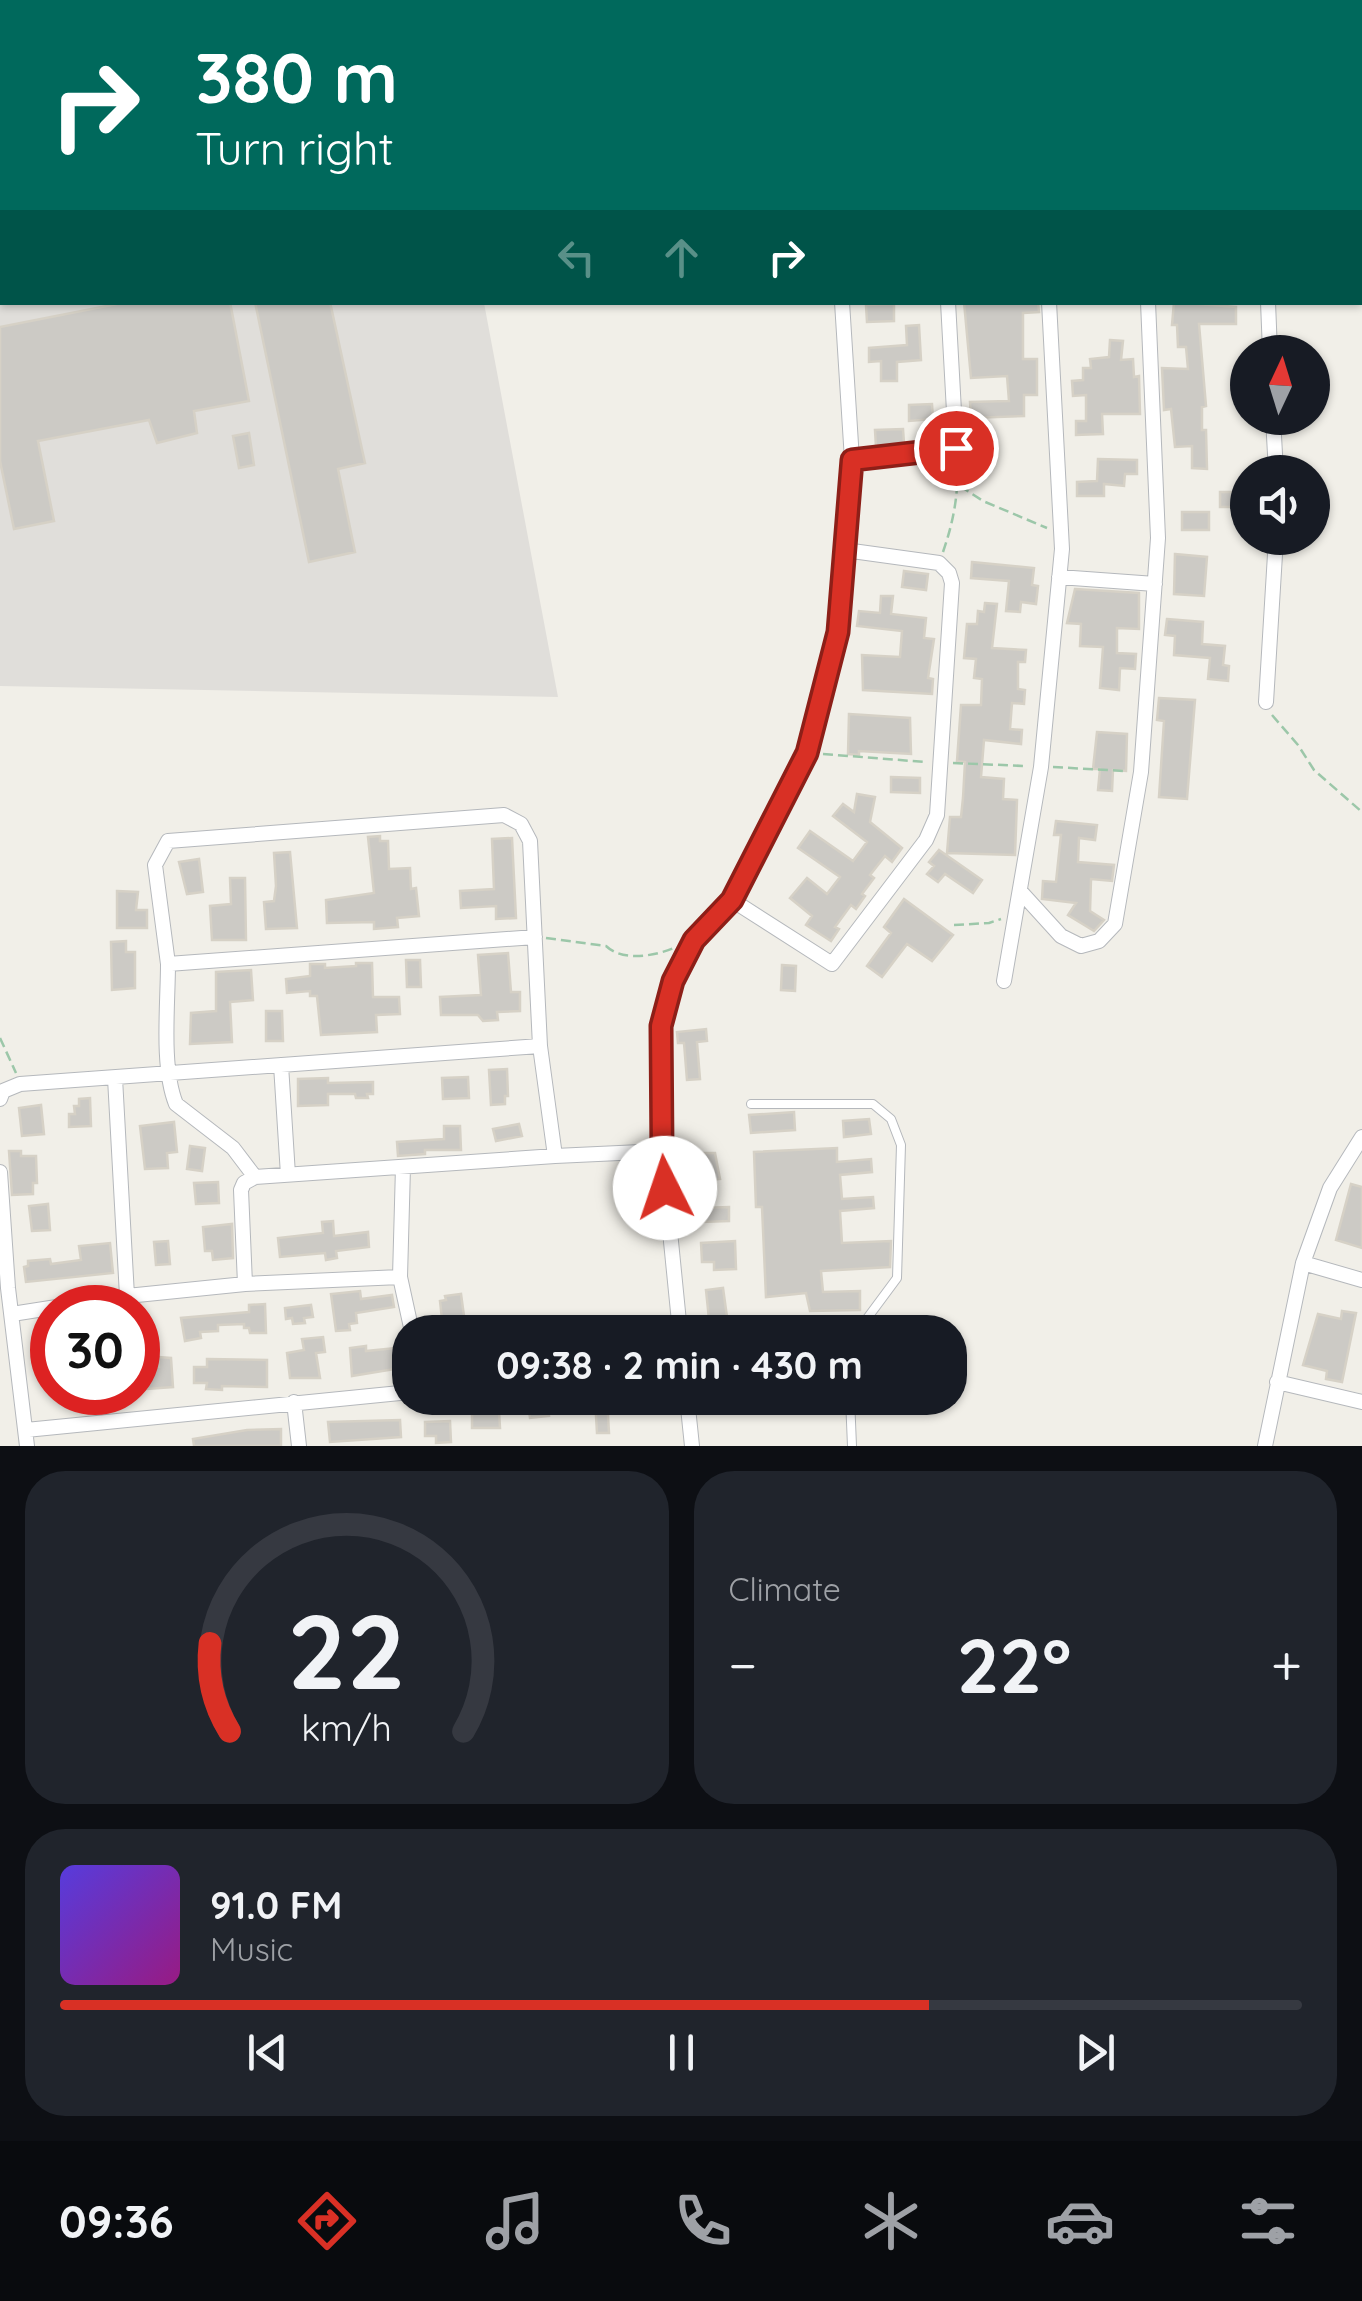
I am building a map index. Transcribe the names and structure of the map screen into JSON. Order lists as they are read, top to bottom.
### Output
{
  "north": "top",
  "page": {
    "turn": ["380 m", "Turn right"],
    "limit": "30",
    "trip": "09:38 · 2 min · 430 m",
    "tile": "Climate",
    "heat": ["−", "22°", "+"],
    "song": ["91.0 FM", "Music"],
    "tabs": "09:36",
    "gauge": ["22", "km/h"]
  }
}
